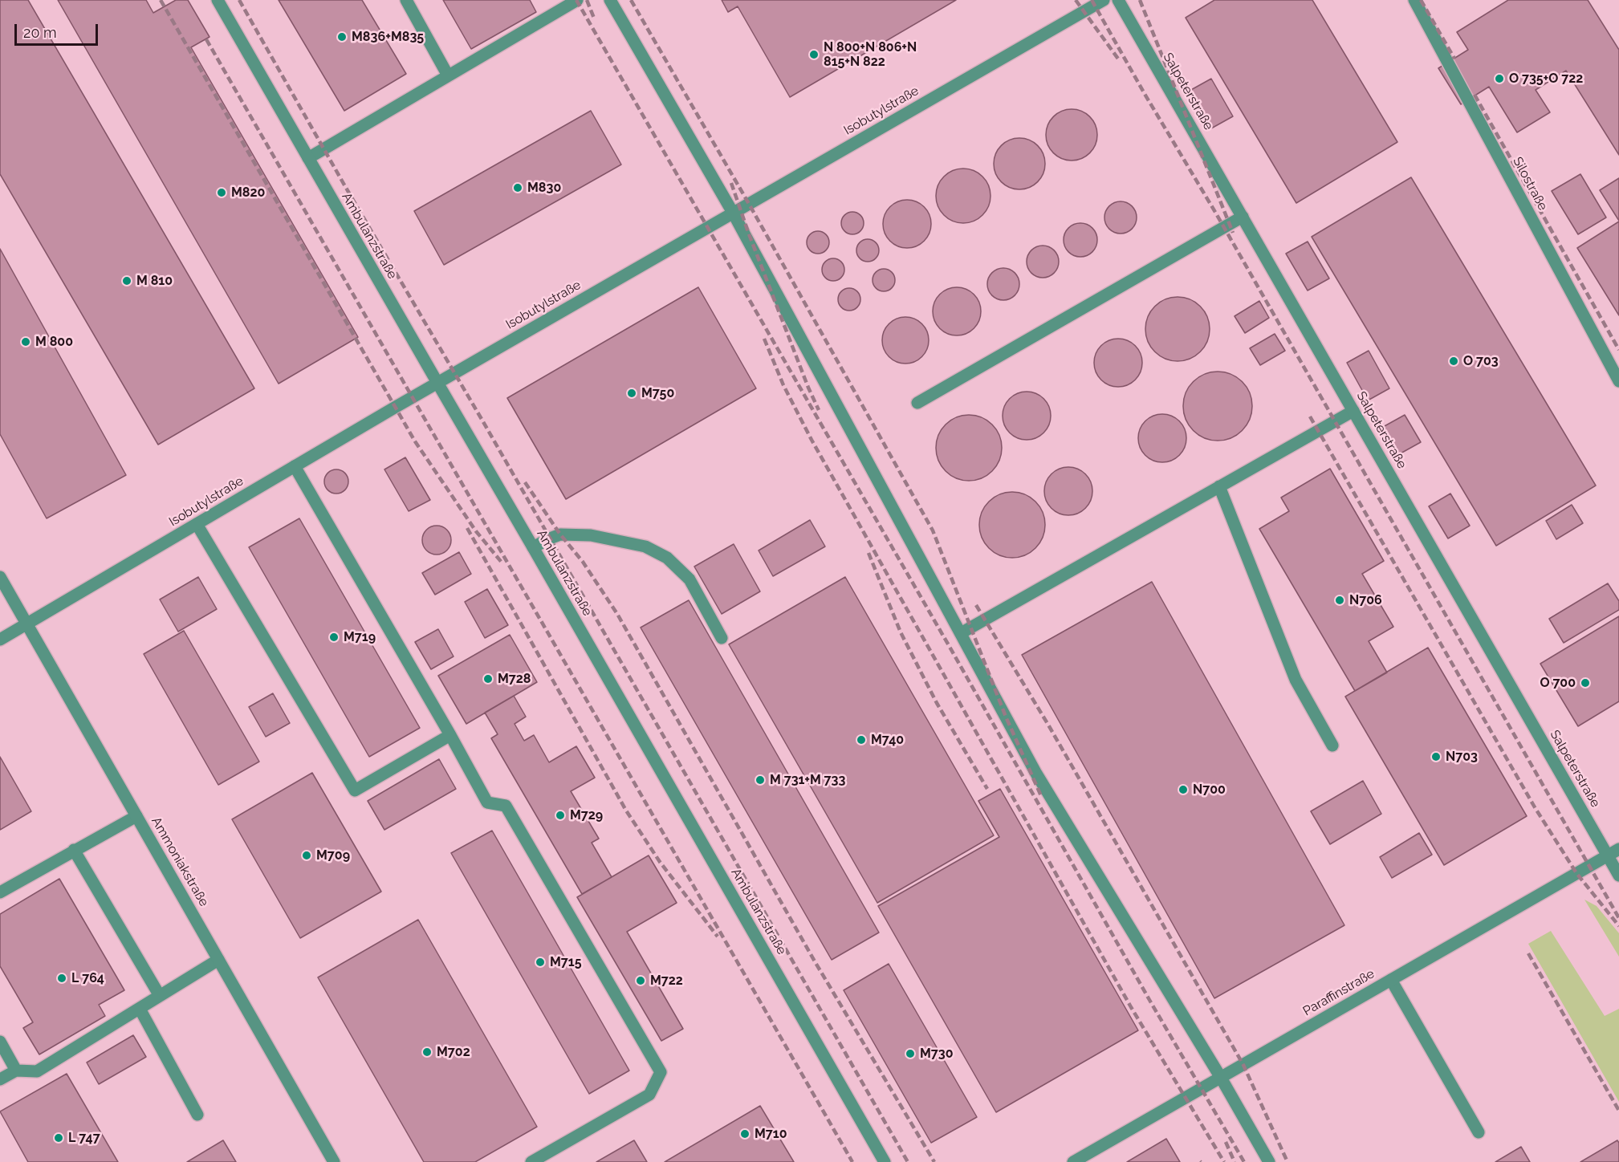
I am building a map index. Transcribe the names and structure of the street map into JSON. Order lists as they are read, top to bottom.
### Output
{
  "streets": {
    "street": [
      "Salpeterstraße",
      "Isobutylstraße",
      "Silostraße",
      "Ambulanzstraße",
      "Ammoniakstraße",
      "Paraffinstraße"
    ]
  },
  "crossings": [
    ["Salpeterstraße", "Paraffinstraße"],
    ["Isobutylstraße", "Ambulanzstraße"],
    ["Isobutylstraße", "Ammoniakstraße"]
  ],
  "places": [
    "M836+M835",
    "N 800+N 806+N 815+N 822",
    "O 735+O 722",
    "M830",
    "M820",
    "M 810",
    "M 800",
    "O 703",
    "M750",
    "N706",
    "M719",
    "M728",
    "O 700",
    "M740",
    "N703",
    "M 731+M 733",
    "N700",
    "M729",
    "M709",
    "M715",
    "L 764",
    "M722",
    "M702",
    "M730",
    "M710",
    "L 747"
  ],
  "scale_bar": "20 m"
}
